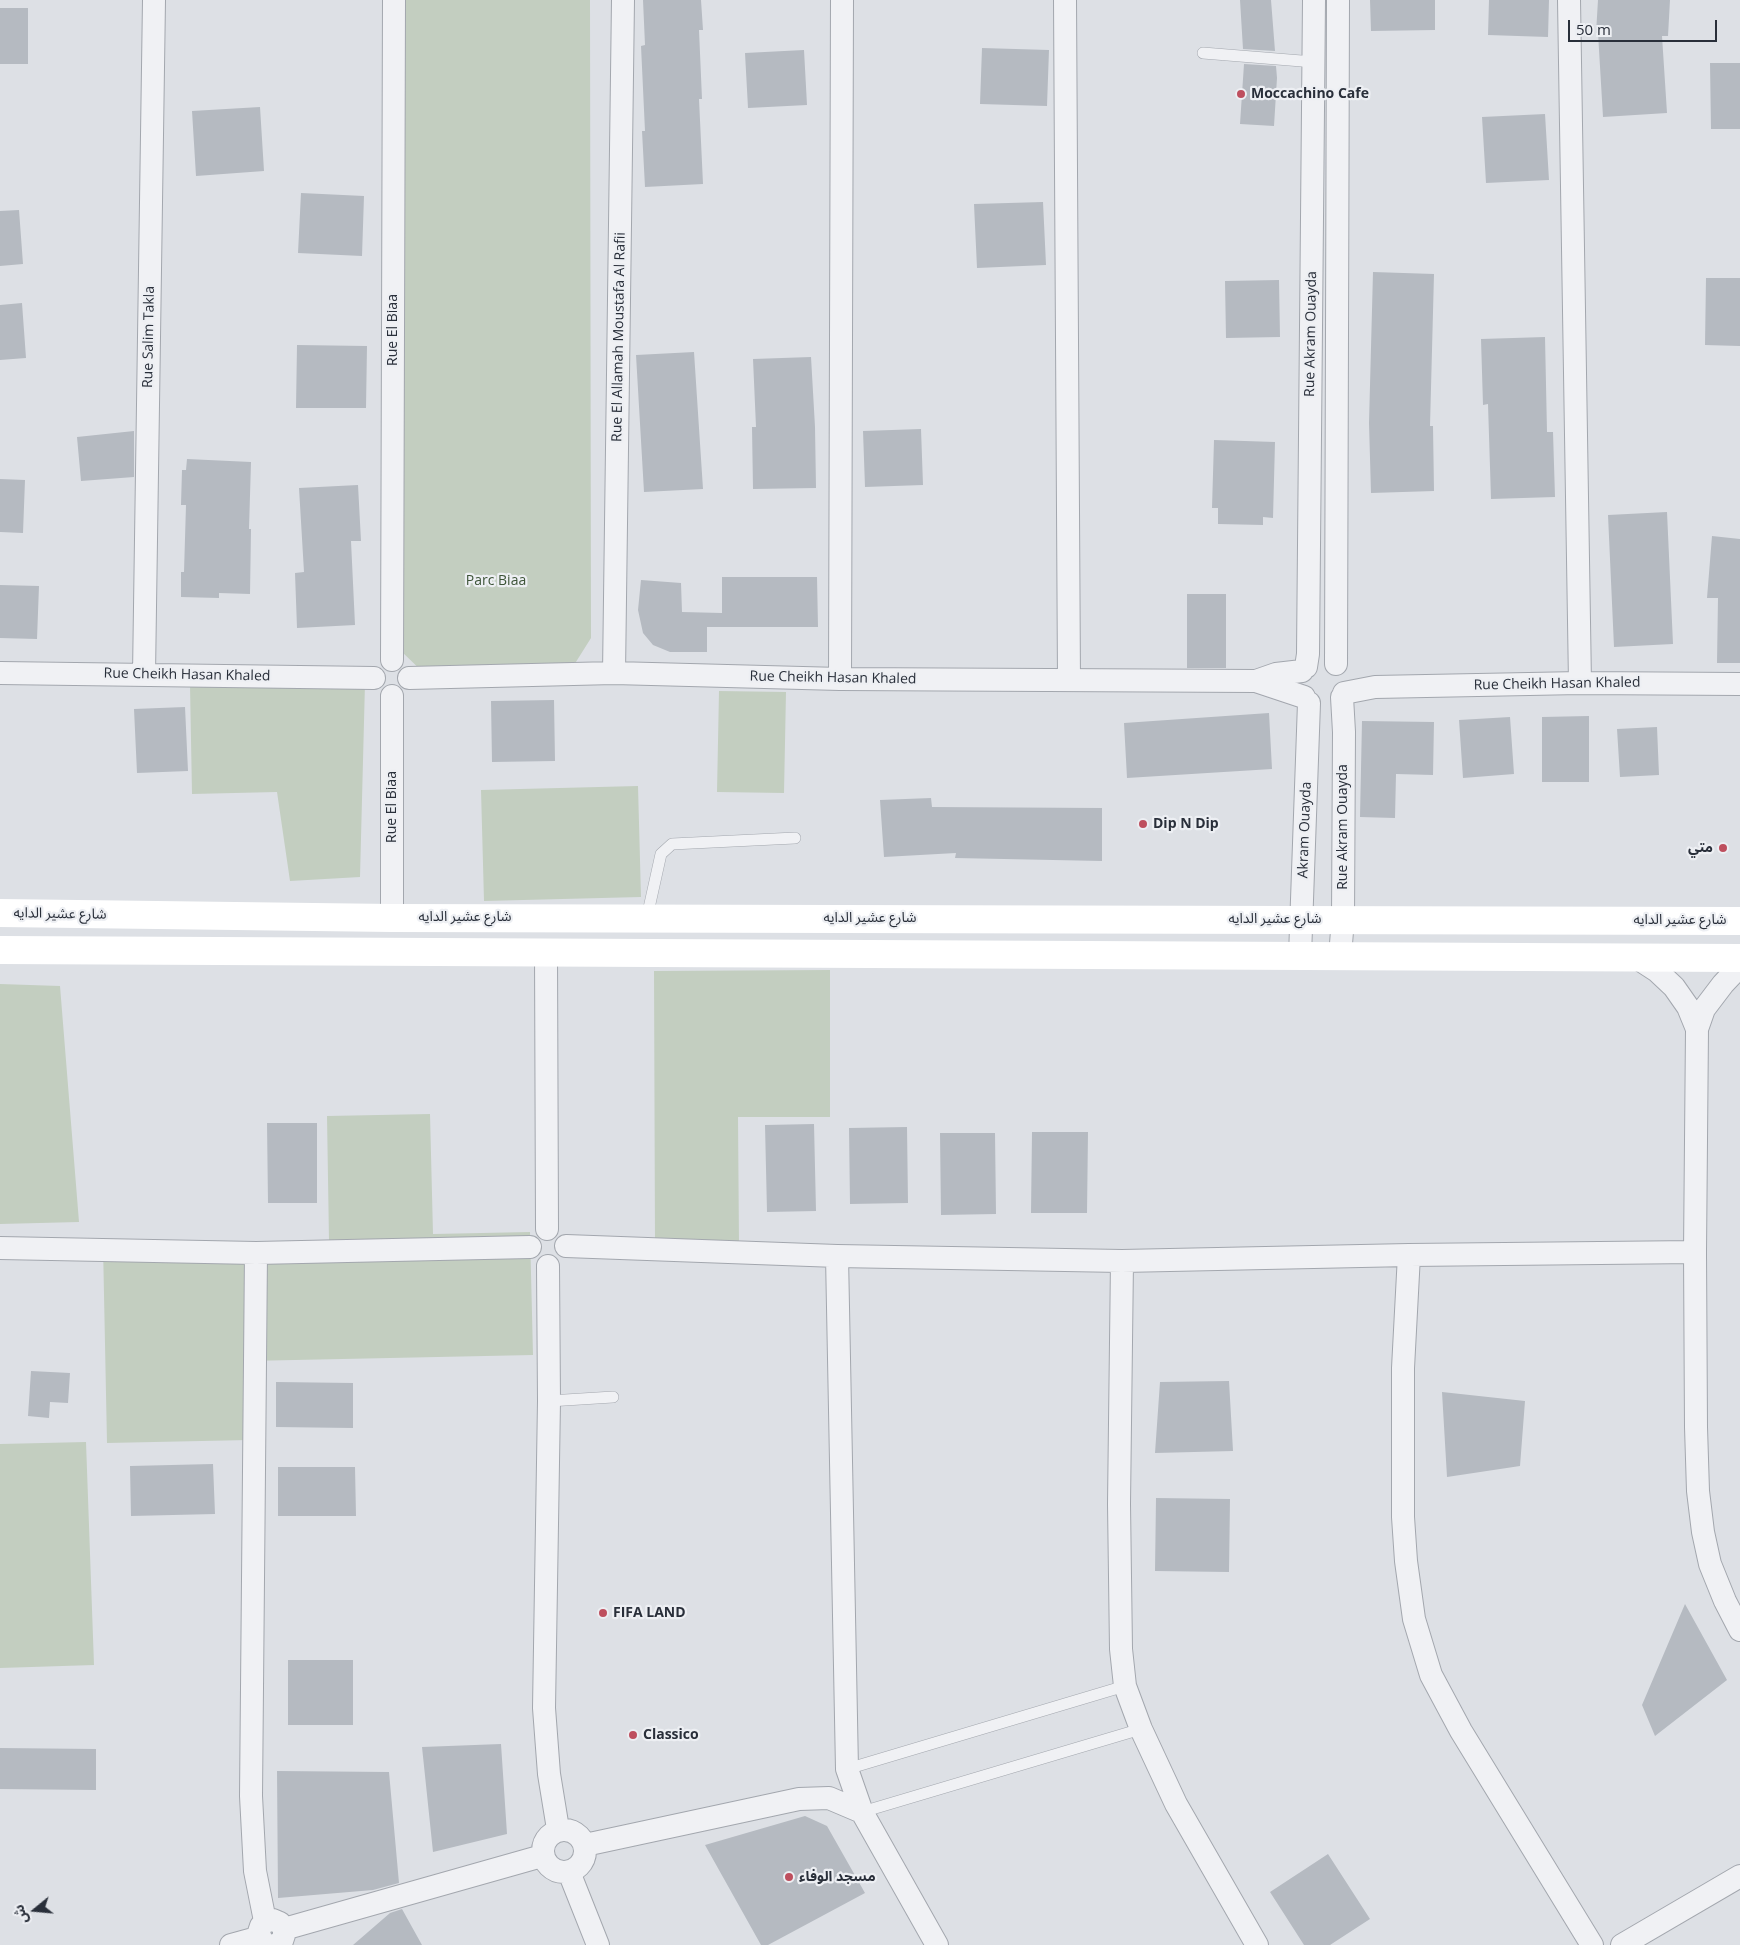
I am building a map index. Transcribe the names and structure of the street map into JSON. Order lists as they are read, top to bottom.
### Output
{
  "streets": {
    "street": [
      "Rue El Biaa",
      "Rue Akram Ouayda",
      "Rue Salim Takla",
      "Rue El Allamah Moustafa Al Rafii",
      "Rue Cheikh Hasan Khaled",
      "Akram Ouayda",
      "شارع عشير الدايه"
    ]
  },
  "crossings": [
    ["Rue El Biaa", "Rue Cheikh Hasan Khaled"],
    ["Rue El Biaa", "شارع عشير الدايه"],
    ["Rue Akram Ouayda", "Rue Cheikh Hasan Khaled"],
    ["Rue Akram Ouayda", "Akram Ouayda"],
    ["Rue Akram Ouayda", "شارع عشير الدايه"],
    ["Rue Salim Takla", "Rue Cheikh Hasan Khaled"],
    ["Rue El Allamah Moustafa Al Rafii", "Rue Cheikh Hasan Khaled"],
    ["Rue Cheikh Hasan Khaled", "Akram Ouayda"],
    ["Akram Ouayda", "شارع عشير الدايه"]
  ],
  "parks": ["Parc Biaa"],
  "places": [
    "Moccachino Cafe",
    "Dip N Dip",
    "متي",
    "FIFA LAND",
    "Classico",
    "مسجد الوفاء"
  ],
  "scale_bar": "50 m",
  "north": "left"
}
